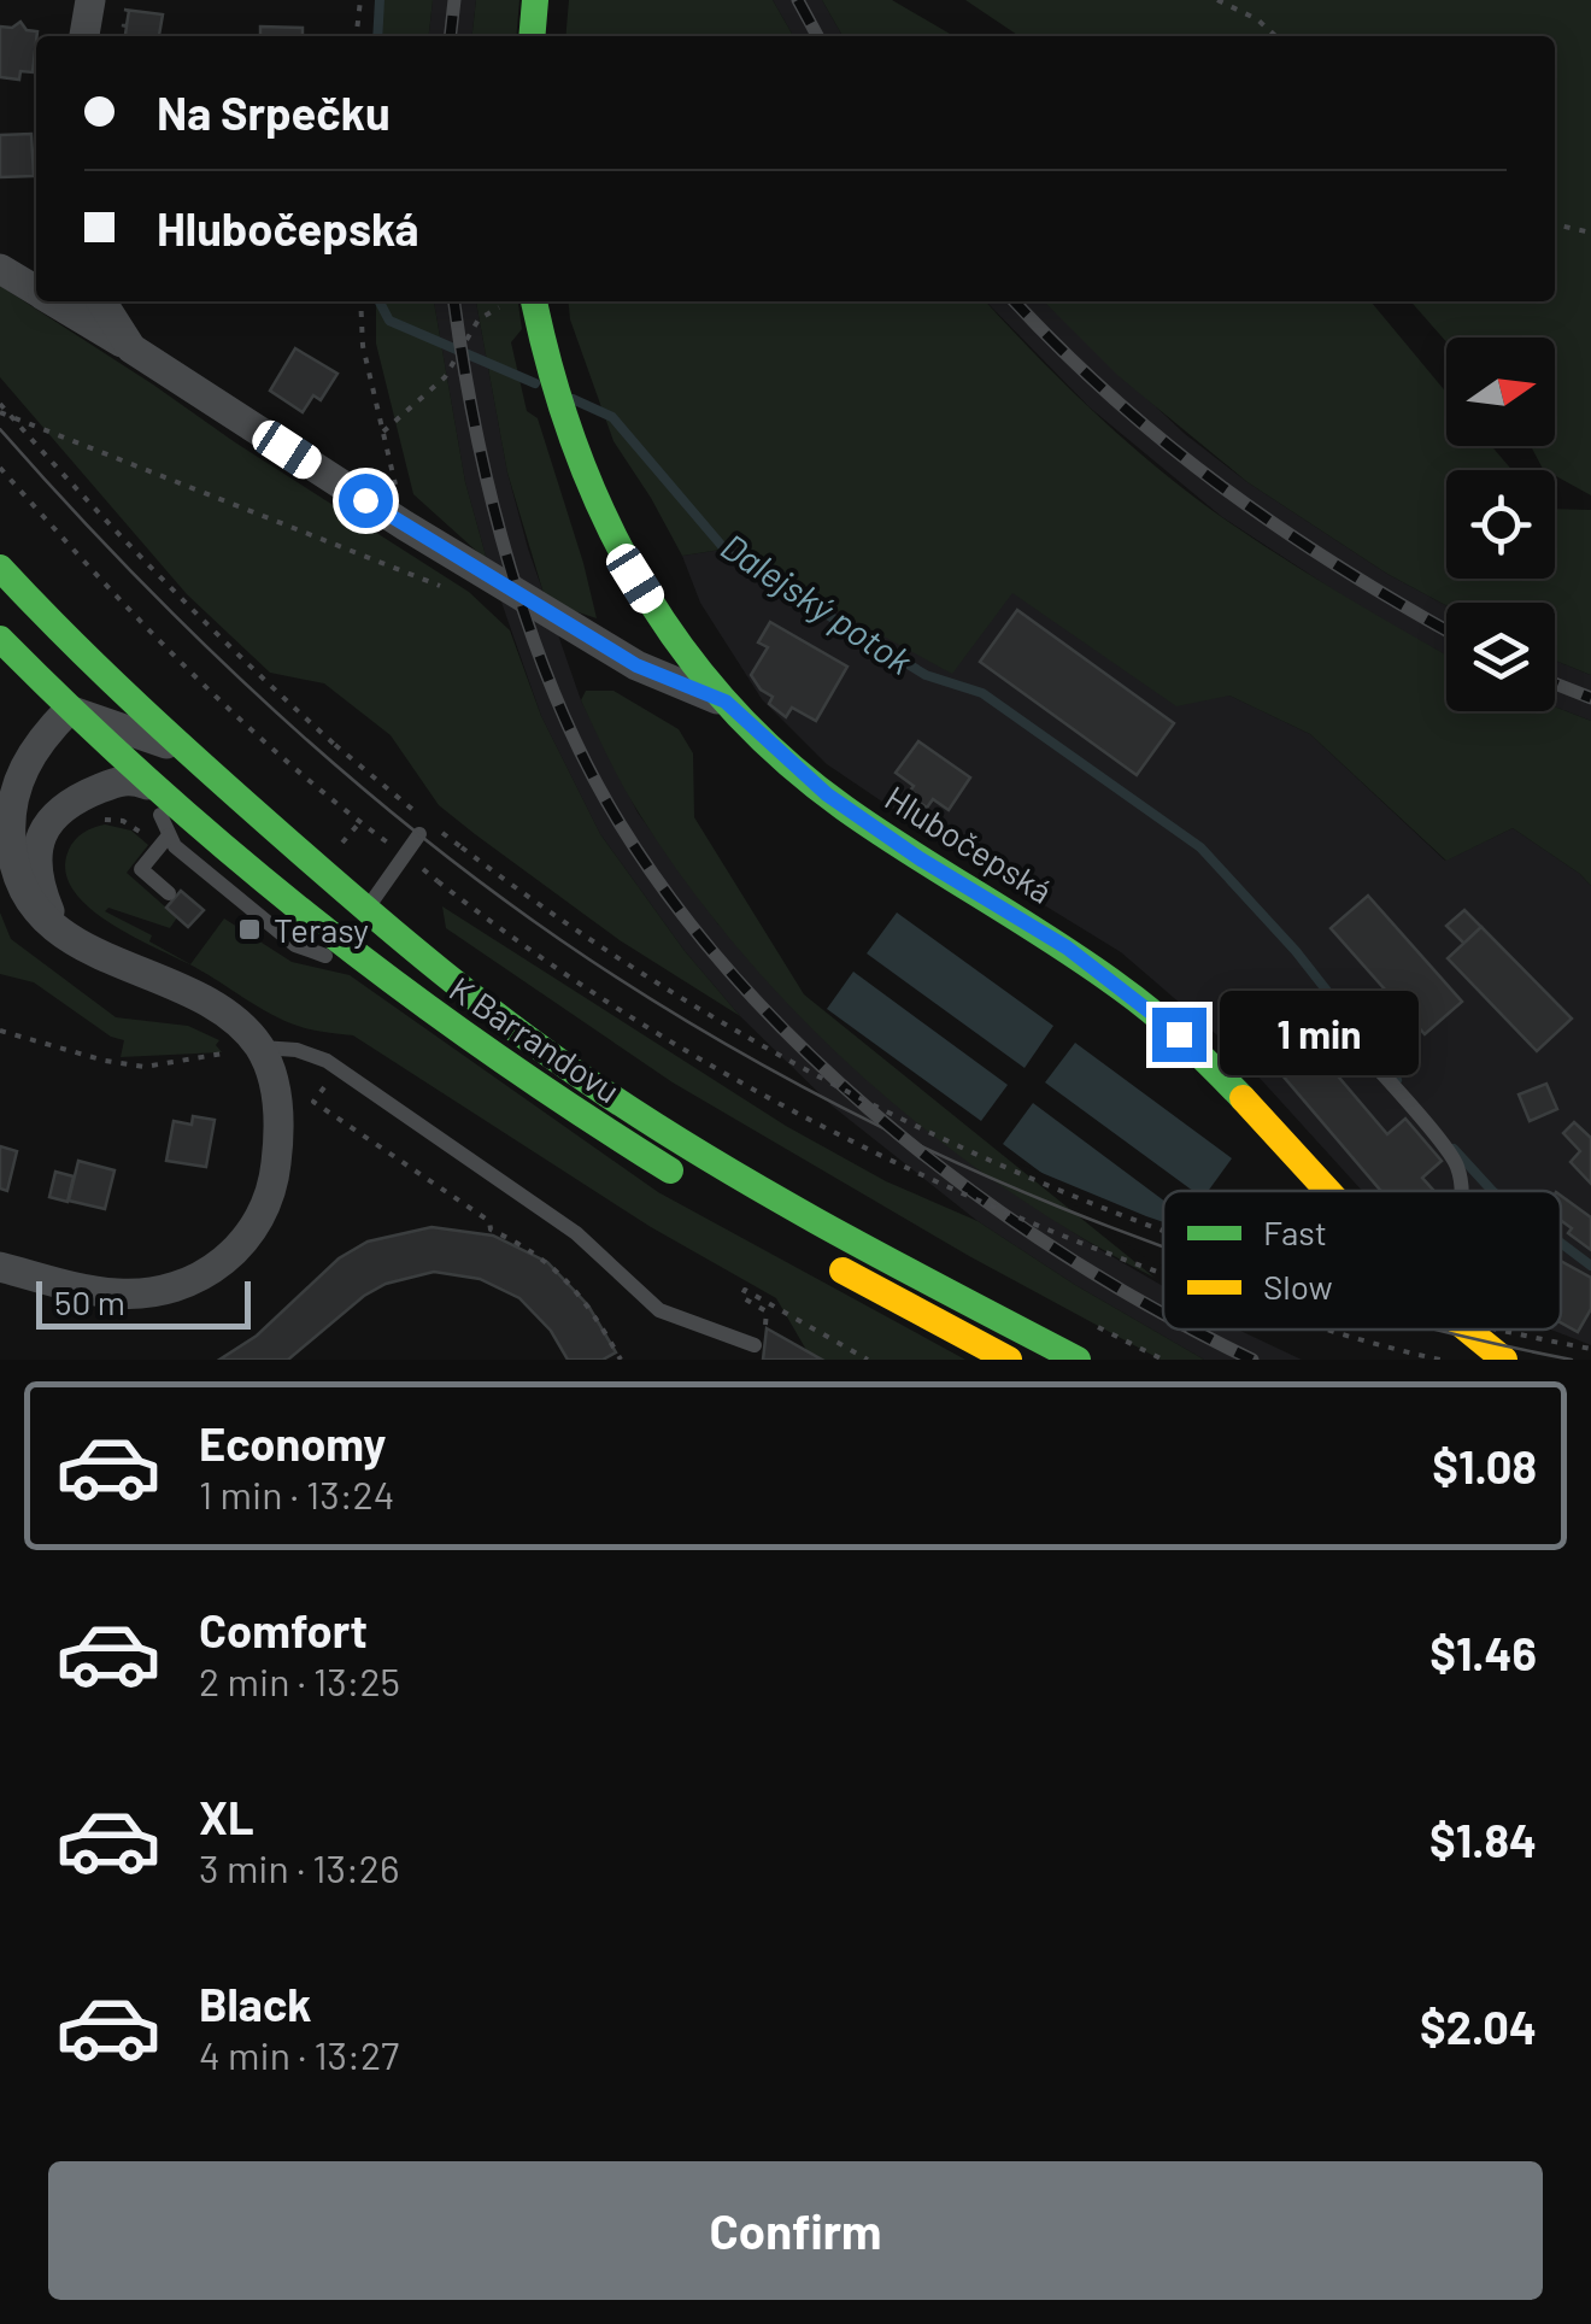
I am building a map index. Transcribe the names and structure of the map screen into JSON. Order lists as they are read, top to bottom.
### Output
{
  "streets": {
    "main road": ["Hlubočepská", "K Barrandovu"]
  },
  "water": ["Dalejský potok"],
  "places": {
    "transit": ["Terasy"]
  },
  "legend": ["Fast", "Slow"],
  "scale_bar": "50 m",
  "north": "right",
  "page": {
    "banner": ["Na Srpečku", "Hlubočepská"],
    "bubble": "1 min",
    "scale": "50 m",
    "list": [
      {
        "name": "Economy",
        "note": "1 min · 13:24",
        "value": "$1.08"
      },
      {
        "name": "Comfort",
        "note": "2 min · 13:25",
        "value": "$1.46"
      },
      {
        "name": "XL",
        "note": "3 min · 13:26",
        "value": "$1.84"
      },
      {
        "name": "Black",
        "note": "4 min · 13:27",
        "value": "$2.04"
      }
    ],
    "buttons": "Confirm"
  }
}
